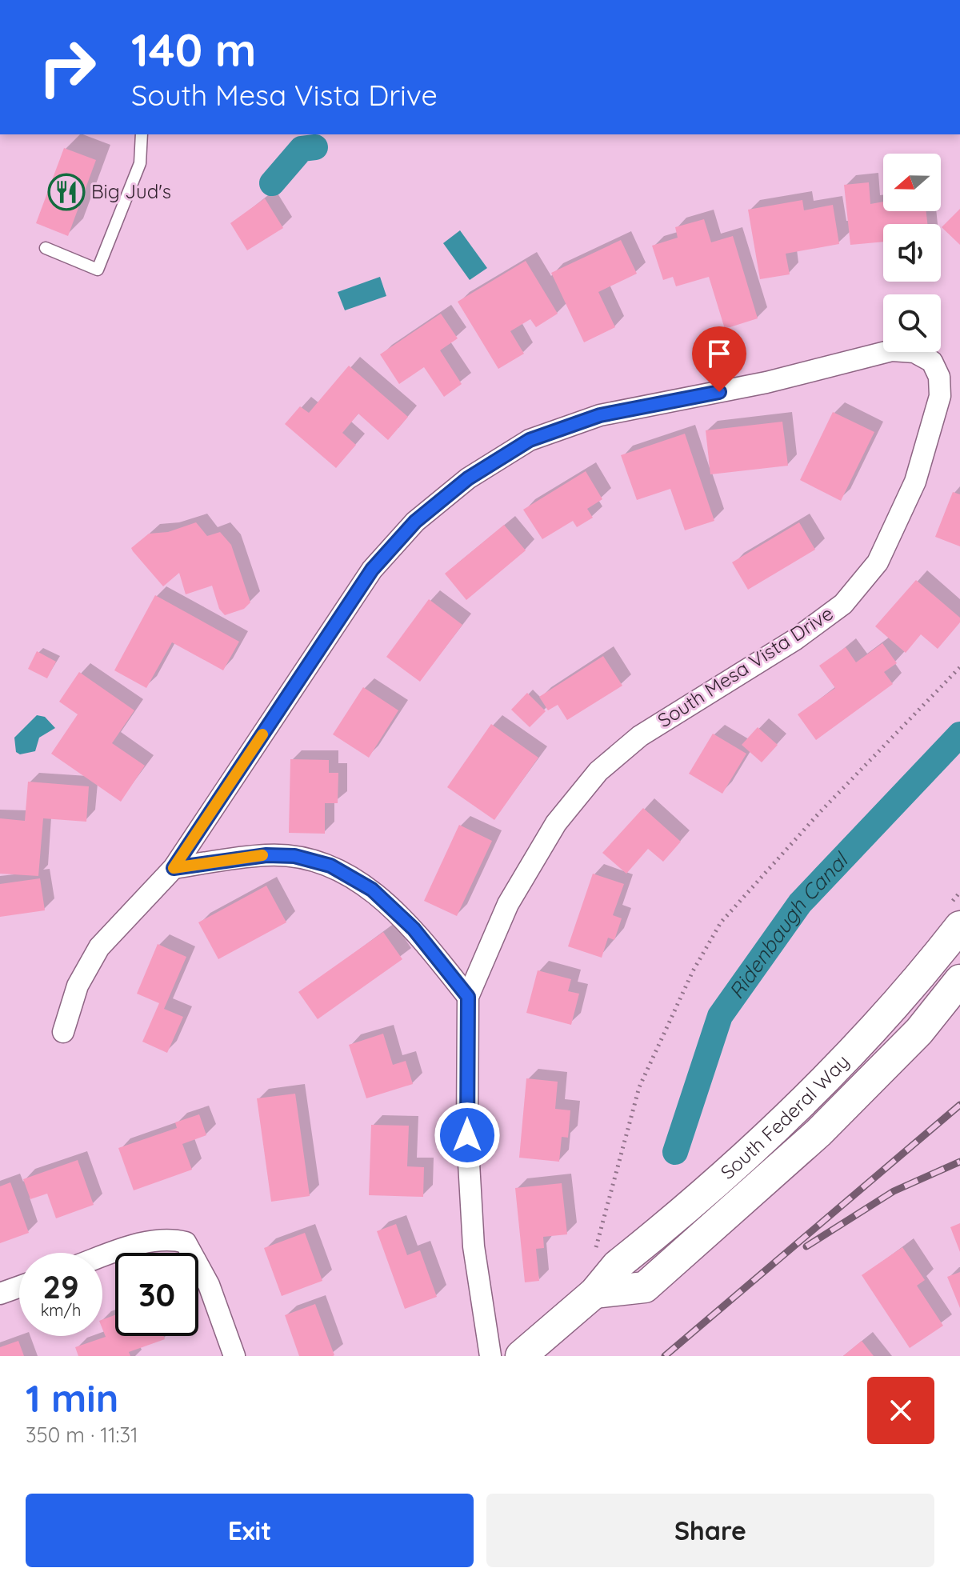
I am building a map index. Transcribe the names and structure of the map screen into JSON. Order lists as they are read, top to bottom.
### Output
{
  "streets": {
    "main road": ["South Federal Way"],
    "street": ["South Mesa Vista Drive"]
  },
  "water": ["Ridenbaugh Canal"],
  "places": {
    "restaurant": ["Big Jud's"]
  },
  "north": "left",
  "page": {
    "turn": ["140 m", "South Mesa Vista Drive"],
    "speed": "29 km/h",
    "limit": "30",
    "heading": ["1 min", "350 m · 11:31"],
    "buttons": ["Exit", "Share"]
  }
}
